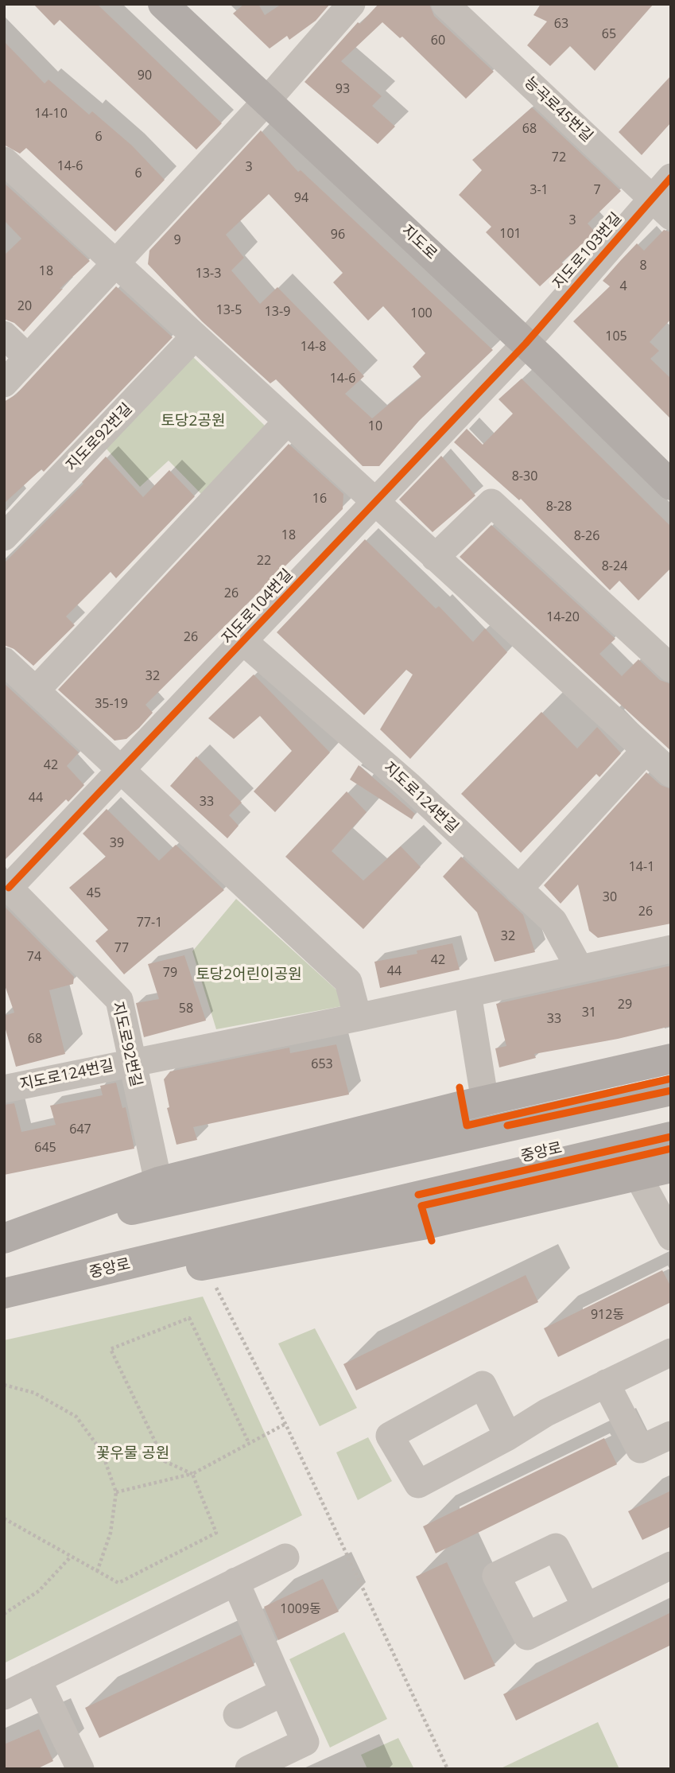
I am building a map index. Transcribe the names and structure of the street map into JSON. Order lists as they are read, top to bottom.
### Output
{
  "streets": {
    "main road": ["지도로", "중앙로"],
    "street": [
      "능곡로45번길",
      "지도로103번길",
      "지도로92번길",
      "지도로104번길",
      "지도로124번길"
    ]
  },
  "crossings": [
    ["능곡로45번길", "지도로103번길"],
    ["지도로", "지도로103번길"],
    ["지도로", "지도로104번길"],
    ["지도로103번길", "지도로104번길"],
    ["지도로92번길", "지도로104번길"],
    ["지도로92번길", "지도로124번길"],
    ["지도로104번길", "지도로124번길"]
  ],
  "parks": ["토당2공원", "토당2어린이공원", "꽃우물 공원"],
  "house_numbers": [
    "63",
    "65",
    "60",
    "90",
    "93",
    "14-10",
    "68",
    "6",
    "72",
    "14-6",
    "3",
    "6",
    "3-1",
    "7",
    "94",
    "3",
    "101",
    "96",
    "9",
    "8",
    "18",
    "13-3",
    "4",
    "20",
    "13-5",
    "13-9",
    "100",
    "105",
    "14-8",
    "14-6",
    "10",
    "8-30",
    "16",
    "8-28",
    "18",
    "8-26",
    "22",
    "8-24",
    "26",
    "14-20",
    "26",
    "32",
    "35-19",
    "42",
    "44",
    "33",
    "39",
    "14-1",
    "45",
    "30",
    "26",
    "77-1",
    "32",
    "77",
    "74",
    "42",
    "44",
    "79",
    "29",
    "58",
    "31",
    "33",
    "68",
    "653",
    "647",
    "645",
    "912동",
    "1009동"
  ]
}
